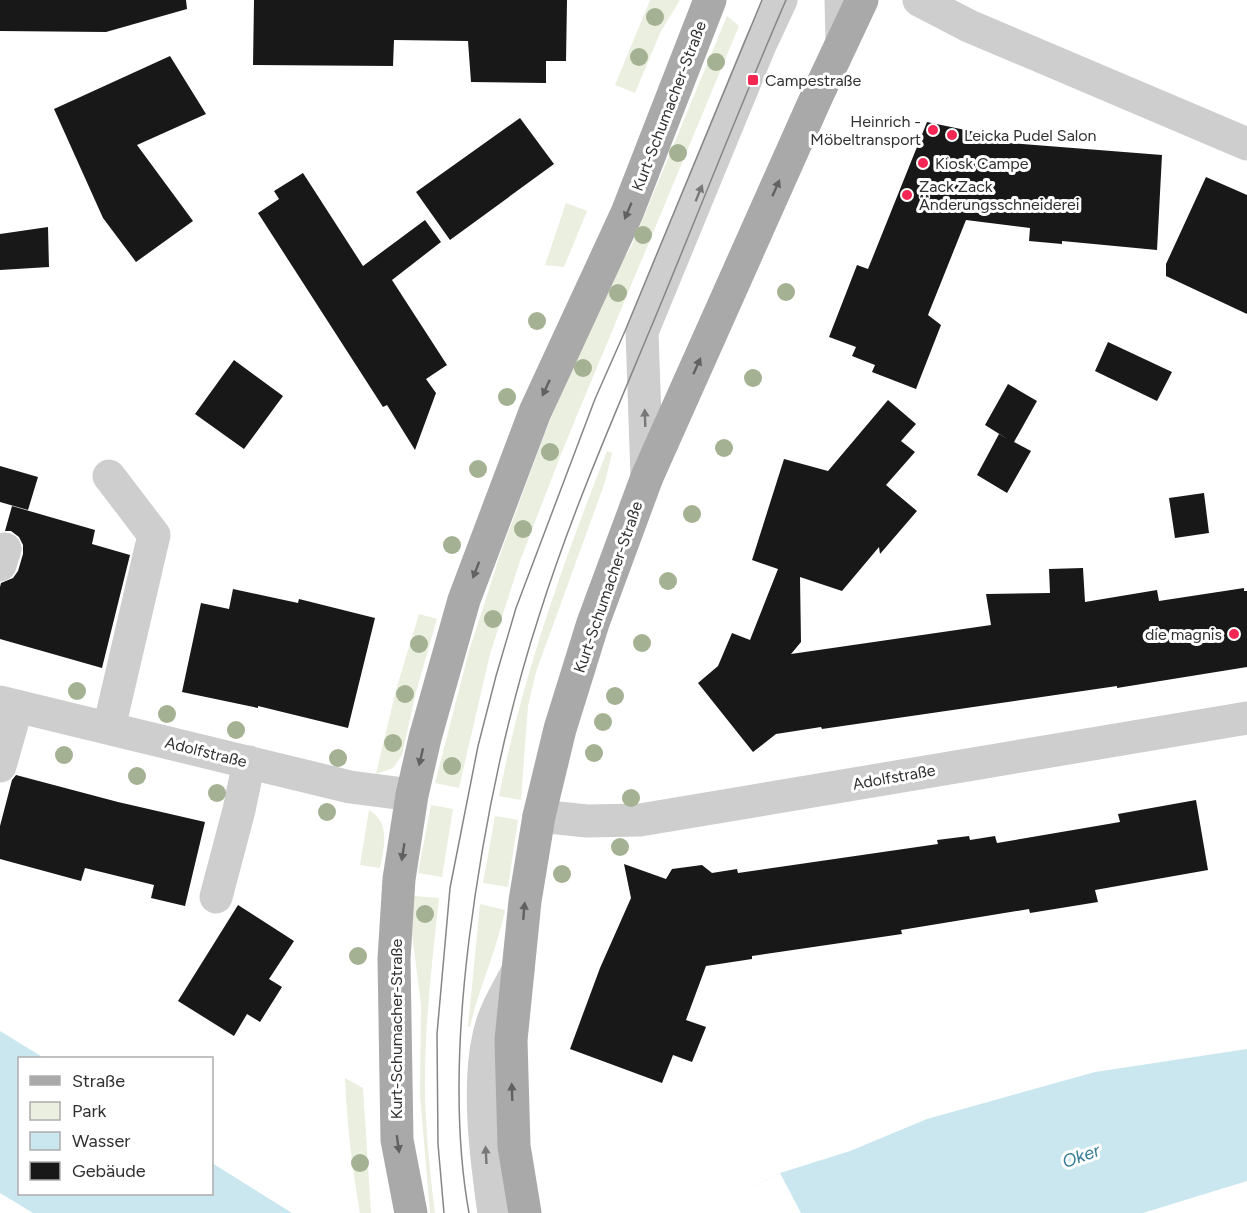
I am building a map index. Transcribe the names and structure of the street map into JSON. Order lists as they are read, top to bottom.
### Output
{
  "streets": {
    "main road": ["Kurt-Schumacher-Straße"],
    "street": ["Adolfstraße"]
  },
  "crossings": [
    ["Kurt-Schumacher-Straße", "Adolfstraße"]
  ],
  "water": ["Oker"],
  "places": {
    "transit": ["Campestraße"],
    "other": [
      "Heinrich - Möbeltransport",
      "Leicka Pudel Salon",
      "Kiosk Campe",
      "Zack Zack Änderungsschneiderei",
      "die magnis"
    ]
  },
  "legend": [
    "Straße",
    "Park",
    "Wasser",
    "Gebäude"
  ]
}
